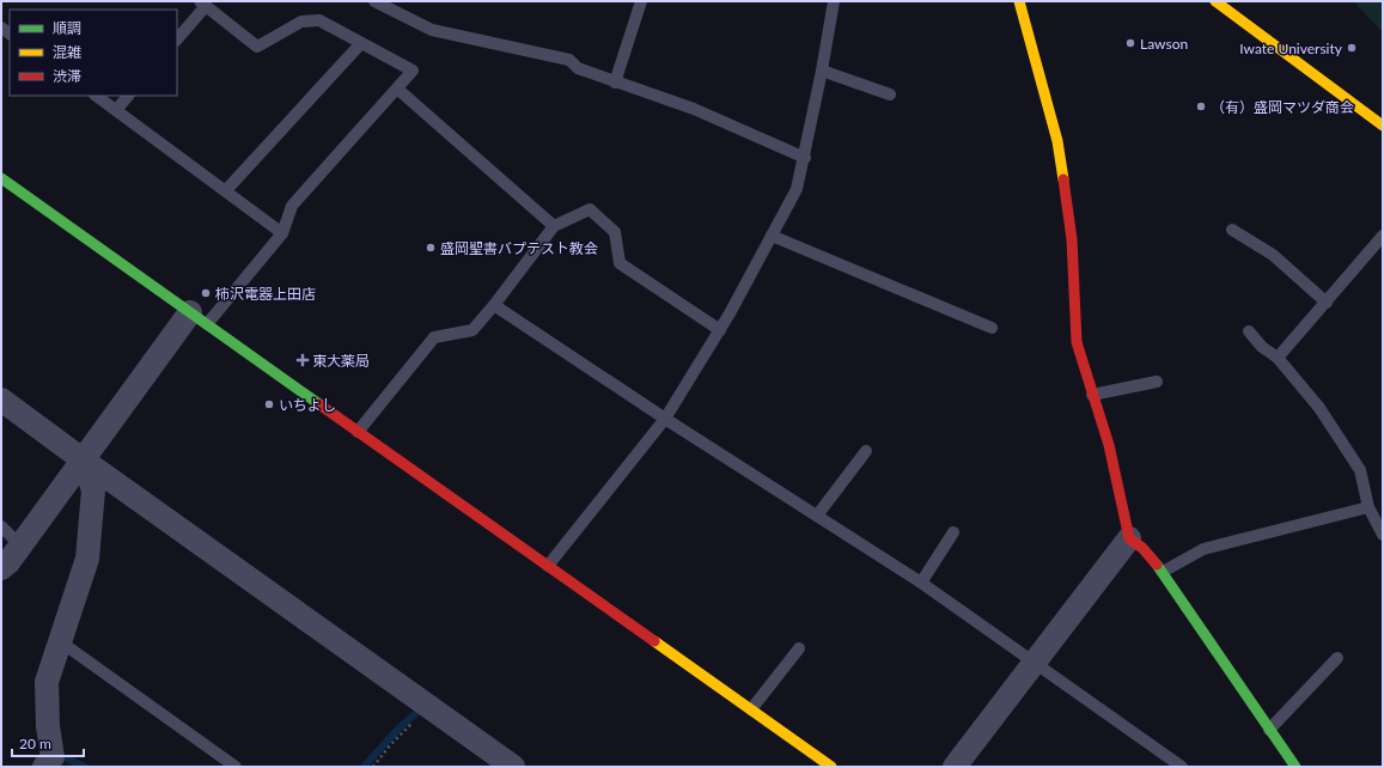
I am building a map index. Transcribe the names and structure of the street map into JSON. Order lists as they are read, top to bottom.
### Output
{
  "places": {
    "other": [
      "Lawson",
      "Iwate University",
      "（有）盛岡マツダ商会",
      "盛岡聖書バプテスト教会",
      "柿沢電器上田店",
      "いちよし"
    ],
    "health": ["東大薬局"]
  },
  "legend": ["順調", "混雑", "渋滞"],
  "scale_bar": "20 m"
}
